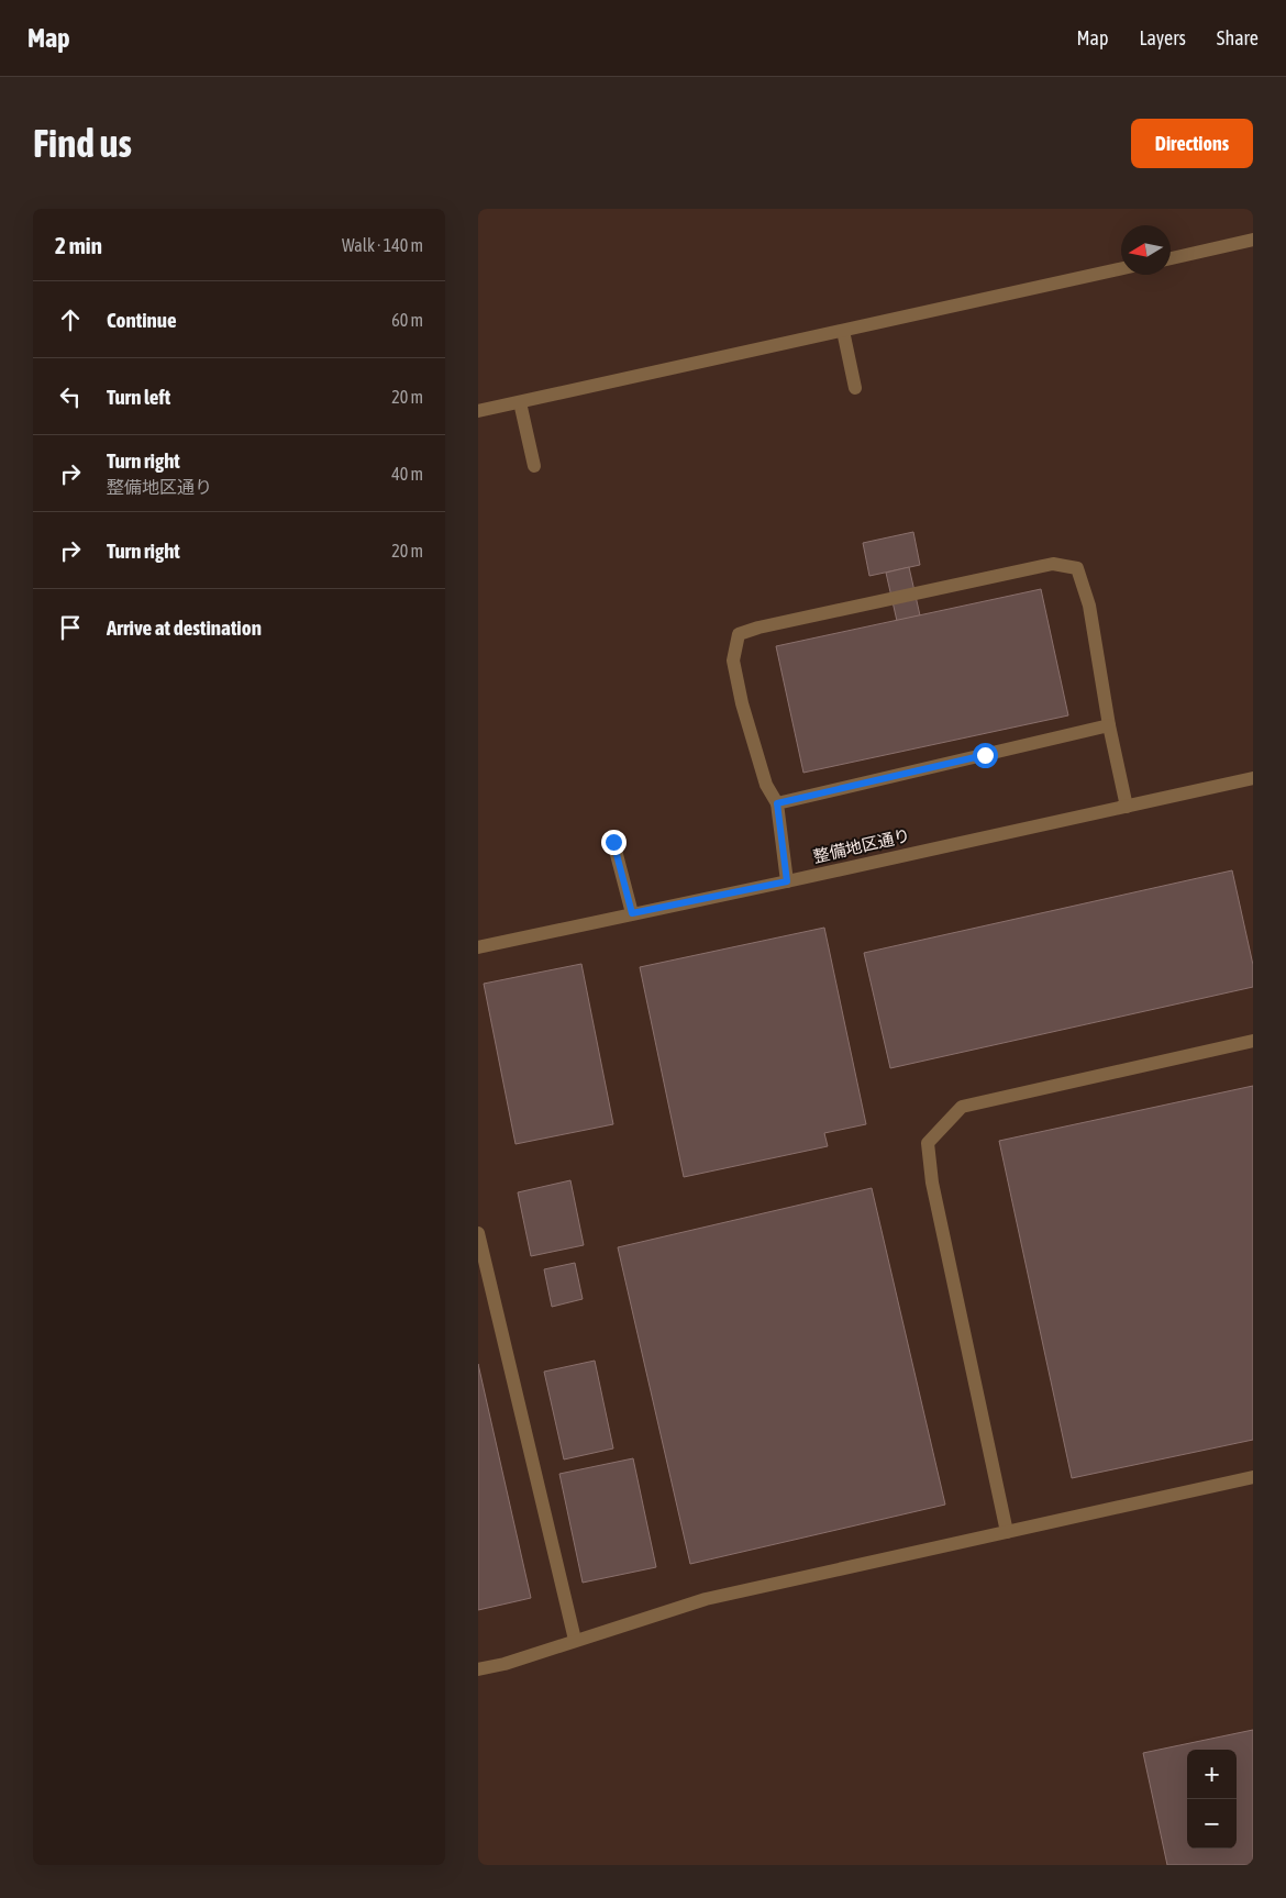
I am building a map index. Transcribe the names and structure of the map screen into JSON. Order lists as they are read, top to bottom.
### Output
{
  "streets": {
    "street": ["整備地区通り"]
  },
  "north": "left",
  "page": {
    "header": "Map",
    "nav": ["Map", "Layers", "Share"],
    "buttons": "Directions",
    "title": "Find us",
    "heading": ["2 min", "Walk · 140 m"],
    "list": [
      ["Continue", "60 m"],
      ["Turn left", "20 m"],
      ["Turn right", "整備地区通り", "40 m"],
      ["Turn right", "20 m"],
      "Arrive at destination"
    ],
    "map_buttons": ["+", "−"]
  }
}
